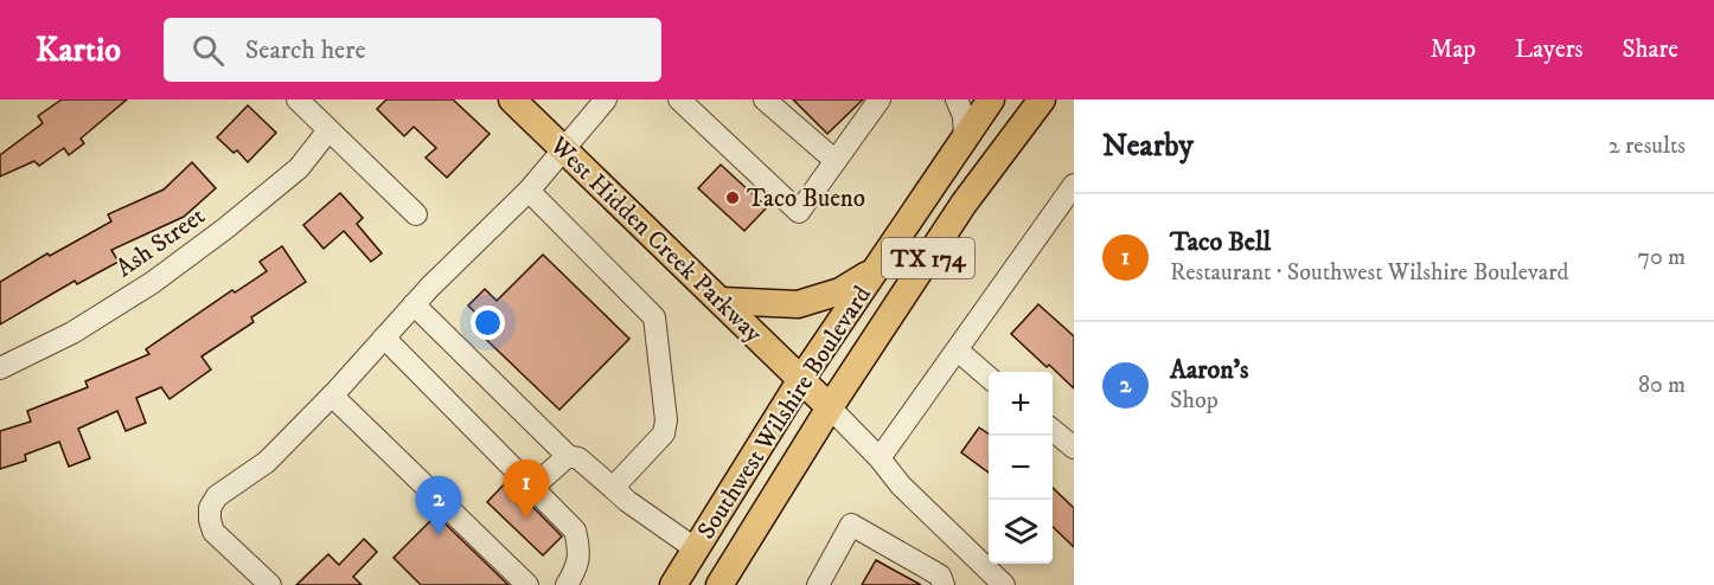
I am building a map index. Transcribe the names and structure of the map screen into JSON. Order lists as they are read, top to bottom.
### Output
{
  "streets": {
    "main road": ["West Hidden Creek Parkway", "TX 174", "Southwest Wilshire Boulevard"],
    "street": ["Ash Street"]
  },
  "crossings": [
    ["West Hidden Creek Parkway", "Southwest Wilshire Boulevard"]
  ],
  "places": ["Taco Bueno"],
  "page": {
    "header": "Kartio",
    "search": "Search here",
    "nav": ["Map", "Layers", "Share"],
    "heading": ["Nearby", "2 results"],
    "list": [
      {
        "mark": "1",
        "name": "Taco Bell",
        "note": "Restaurant · Southwest Wilshire Boulevard",
        "value": "70 m"
      },
      {
        "mark": "2",
        "name": "Aaron's",
        "note": "Shop",
        "value": "80 m"
      }
    ],
    "map_buttons": ["+", "−"],
    "pins": ["1", "2"]
  }
}
